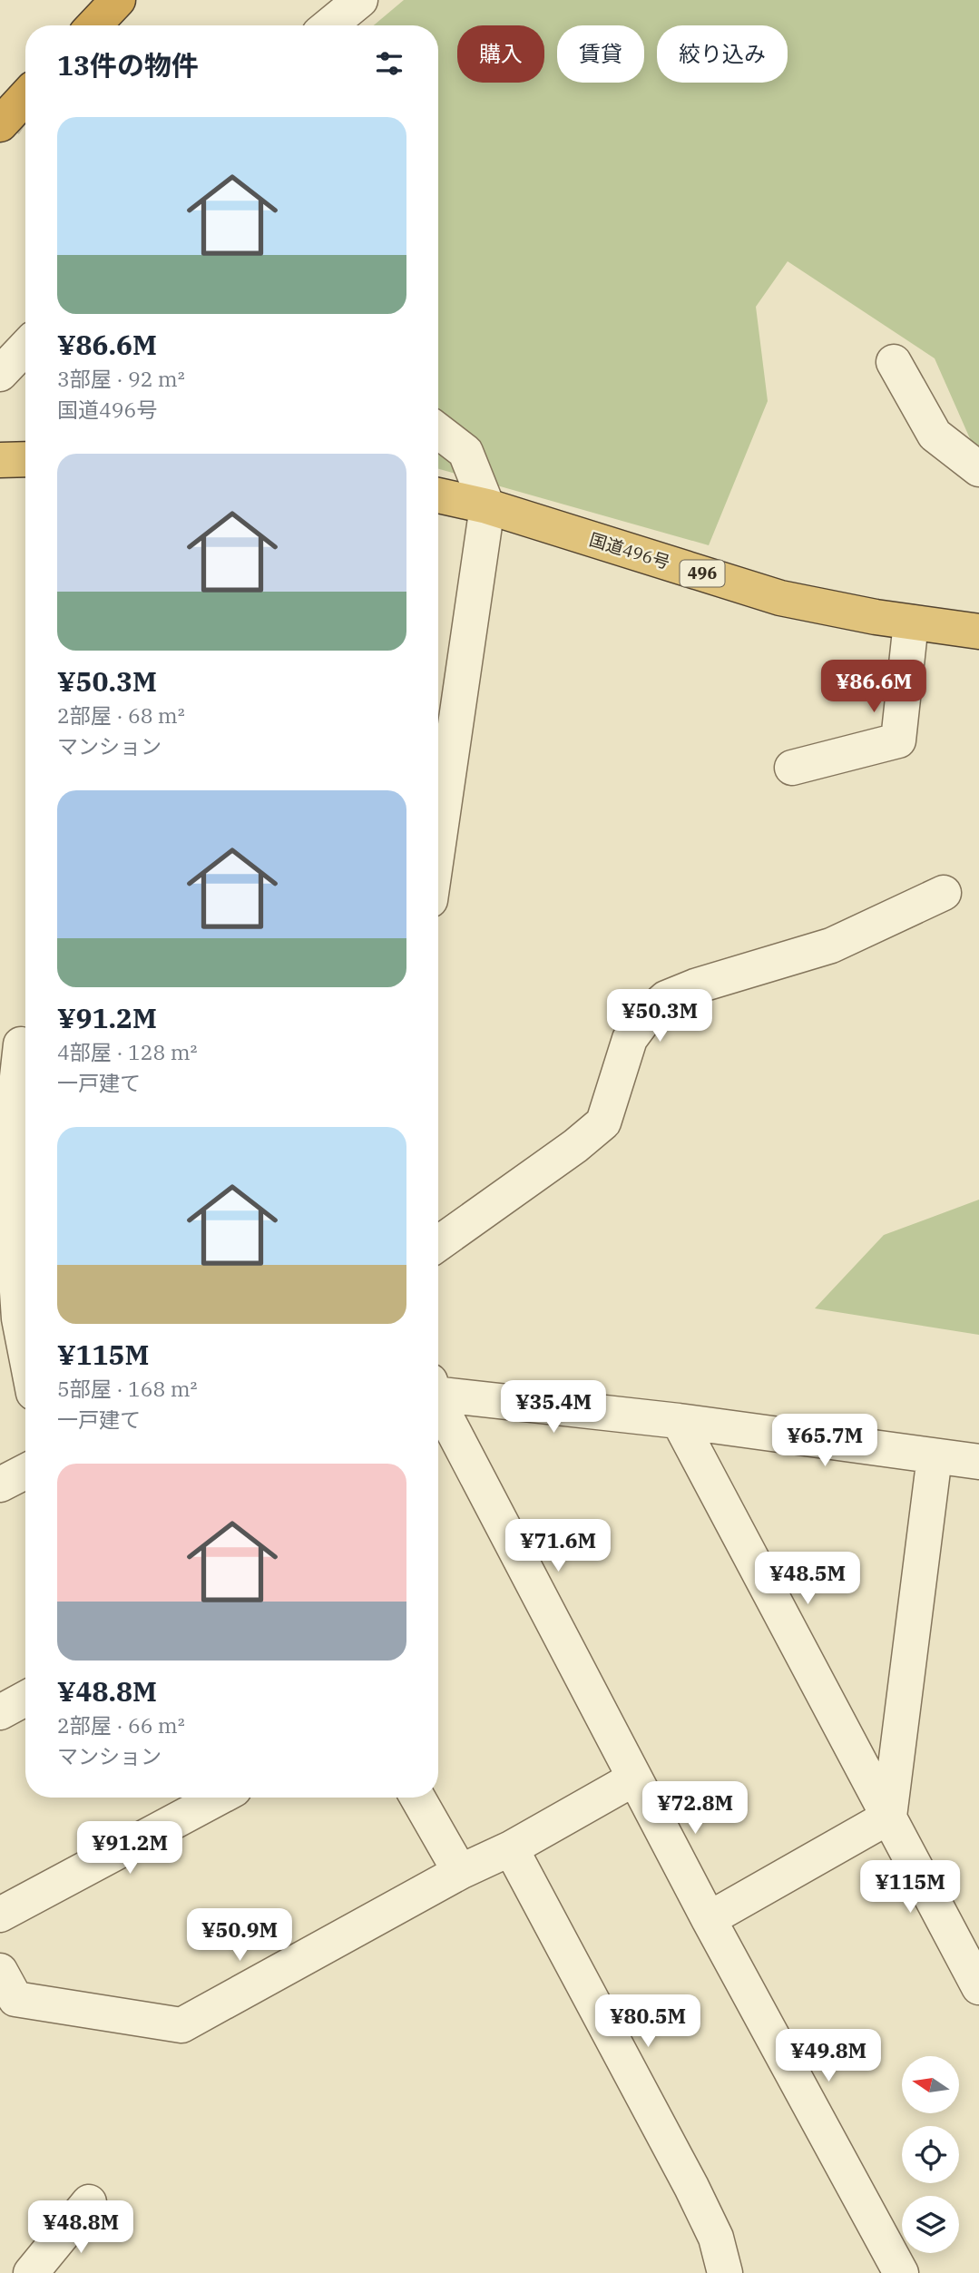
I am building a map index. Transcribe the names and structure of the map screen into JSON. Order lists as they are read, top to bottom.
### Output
{
  "streets": {
    "highway": ["国道496号", "496"]
  },
  "north": "left",
  "page": {
    "chip": ["購入", "賃貸", "絞り込み"],
    "heading": "13件の物件",
    "list": [
      {
        "name": "¥86.6M",
        "note": "3部屋 · 92 m² · 国道496号"
      },
      {
        "name": "¥50.3M",
        "note": "2部屋 · 68 m² · マンション"
      },
      {
        "name": "¥91.2M",
        "note": "4部屋 · 128 m² · 一戸建て"
      },
      {
        "name": "¥115M",
        "note": "5部屋 · 168 m² · 一戸建て"
      },
      {
        "name": "¥48.8M",
        "note": "2部屋 · 66 m² · マンション"
      }
    ],
    "price": [
      "¥86.6M",
      "¥50.3M",
      "¥35.4M",
      "¥65.7M",
      "¥71.6M",
      "¥48.5M",
      "¥72.8M",
      "¥91.2M",
      "¥115M",
      "¥50.9M",
      "¥80.5M",
      "¥49.8M",
      "¥48.8M"
    ]
  }
}
